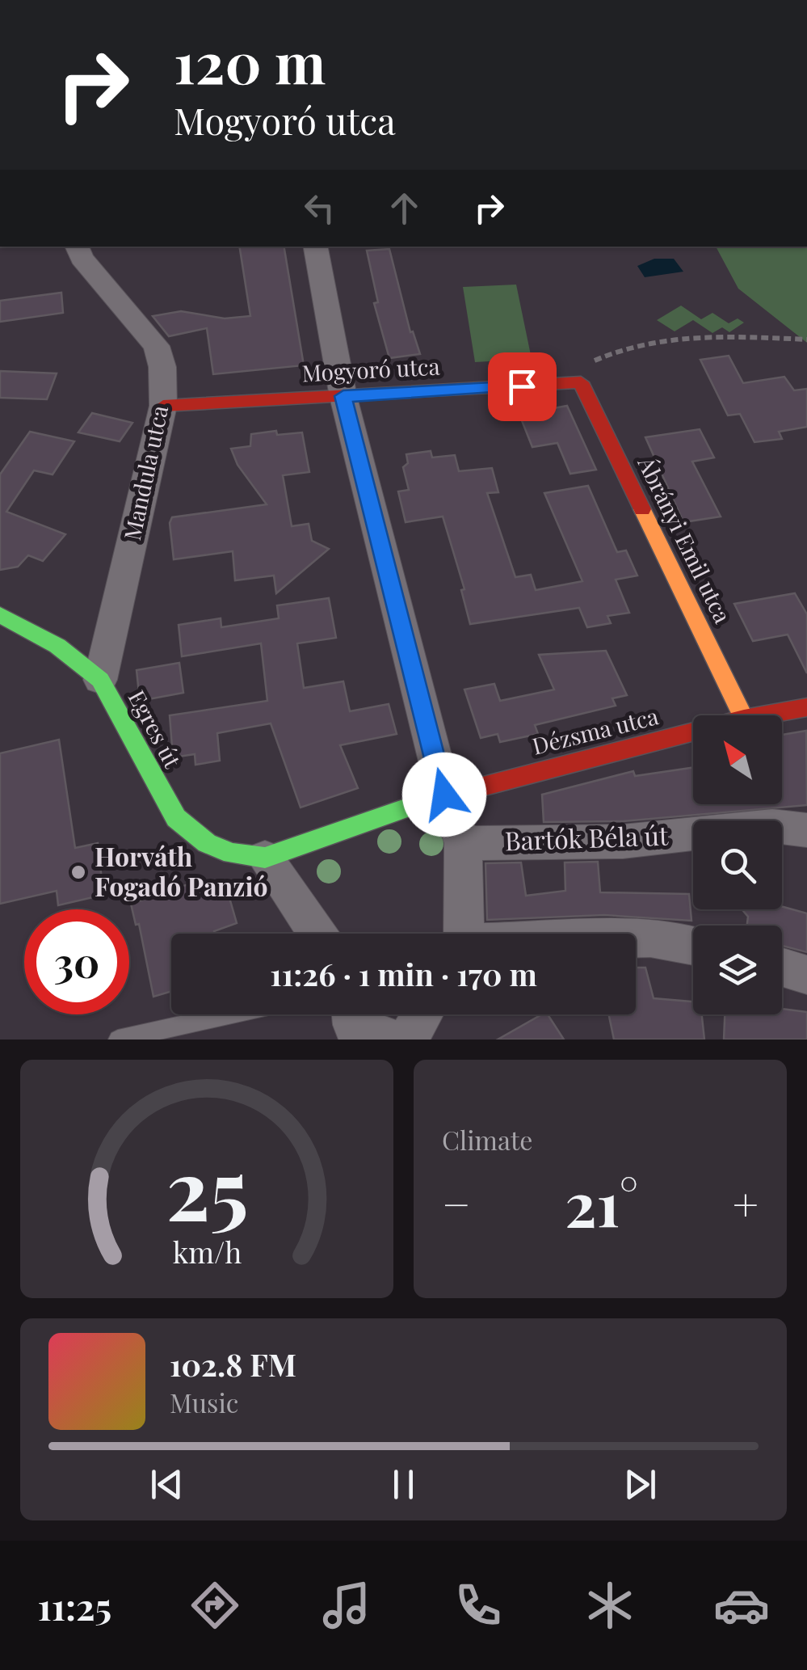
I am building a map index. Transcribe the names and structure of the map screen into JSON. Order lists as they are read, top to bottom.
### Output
{
  "streets": {
    "street": [
      "Mogyoró utca",
      "Mandula utca",
      "Ábrányi Emil utca",
      "Egres út",
      "Dézsma utca",
      "Bartók Béla út"
    ]
  },
  "crossings": [
    ["Mogyoró utca", "Mandula utca"],
    ["Mogyoró utca", "Ábrányi Emil utca"],
    ["Mandula utca", "Egres út"],
    ["Egres út", "Dézsma utca"]
  ],
  "places": ["Horváth Fogadó Panzió"],
  "north": "top left",
  "page": {
    "turn": ["120 m", "Mogyoró utca"],
    "limit": "30",
    "trip": "11:26 · 1 min · 170 m",
    "tile": "Climate",
    "heat": ["−", "21°", "+"],
    "song": ["102.8 FM", "Music"],
    "tabs": "11:25",
    "gauge": ["25", "km/h"]
  }
}
